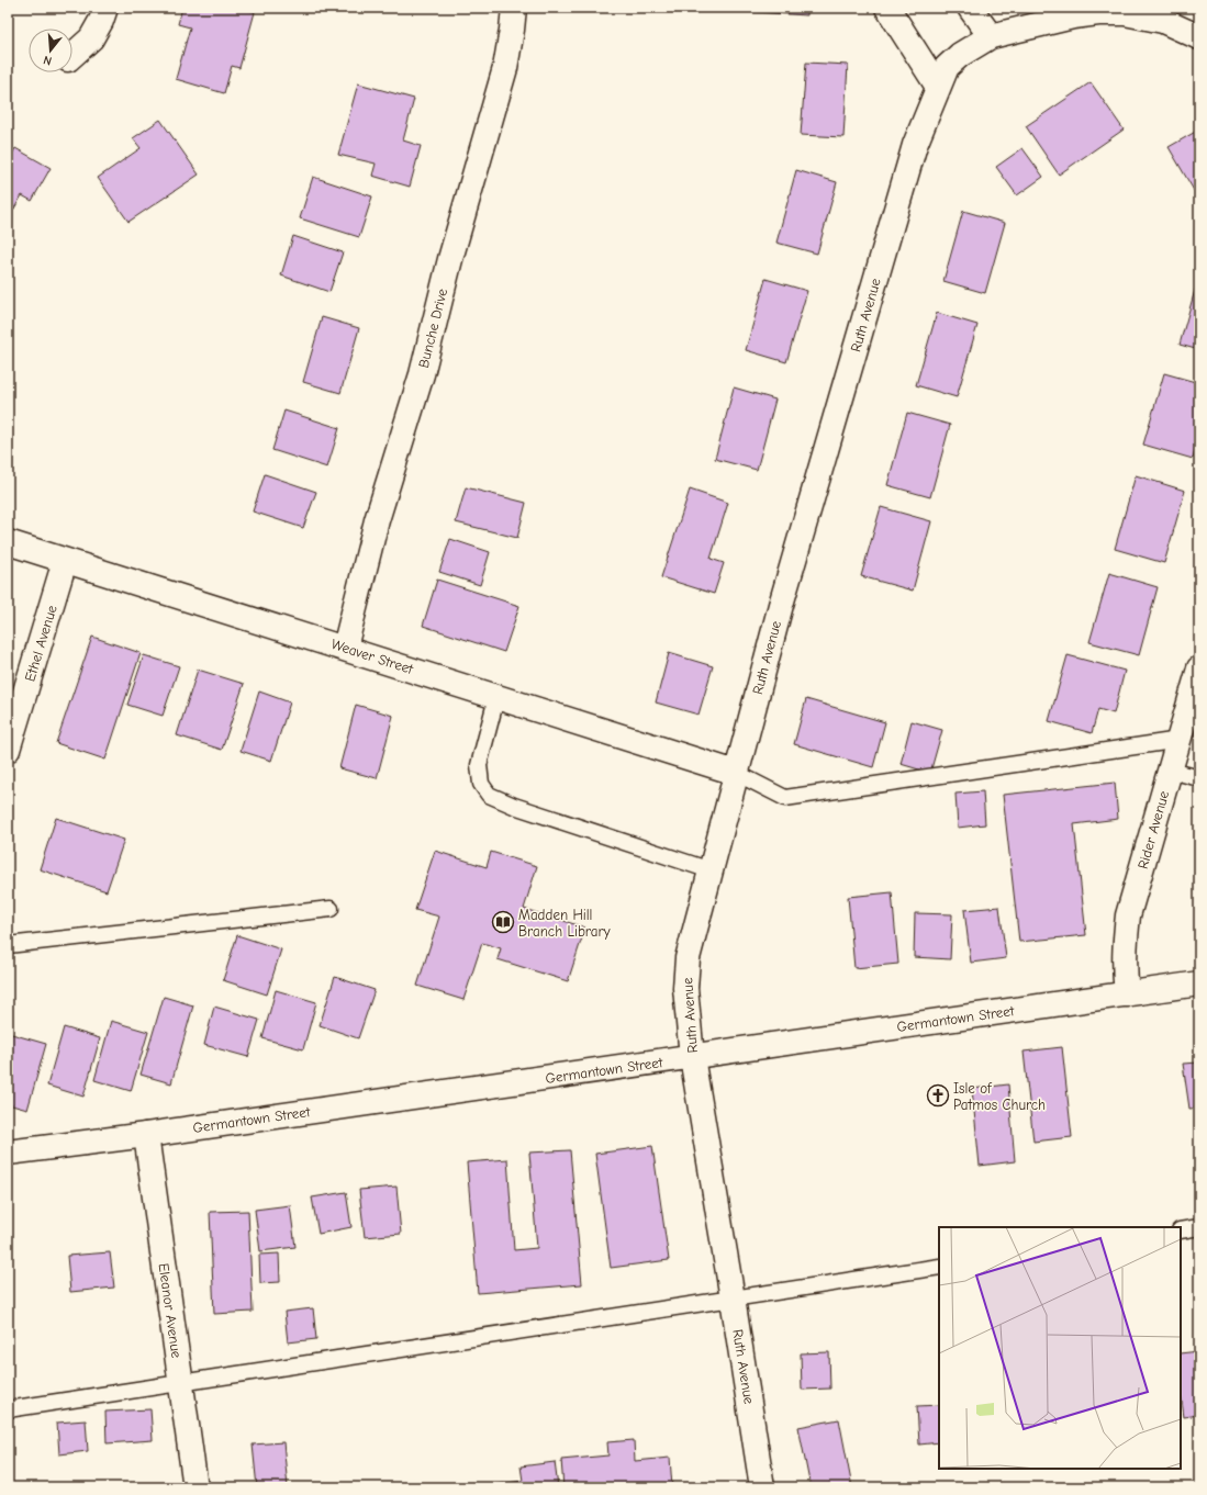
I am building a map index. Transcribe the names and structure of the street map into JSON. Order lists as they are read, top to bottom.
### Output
{
  "streets": {
    "street": [
      "Ruth Avenue",
      "Bunche Drive",
      "Ethel Avenue",
      "Weaver Street",
      "Rider Avenue",
      "Germantown Street",
      "Eleanor Avenue"
    ]
  },
  "crossings": [
    ["Ruth Avenue", "Weaver Street"],
    ["Ruth Avenue", "Germantown Street"],
    ["Bunche Drive", "Weaver Street"],
    ["Ethel Avenue", "Weaver Street"],
    ["Rider Avenue", "Germantown Street"],
    ["Germantown Street", "Eleanor Avenue"]
  ],
  "places": {
    "library": ["Madden Hill Branch Library"],
    "church": ["Isle of Patmos Church"]
  },
  "north": "bottom"
}
